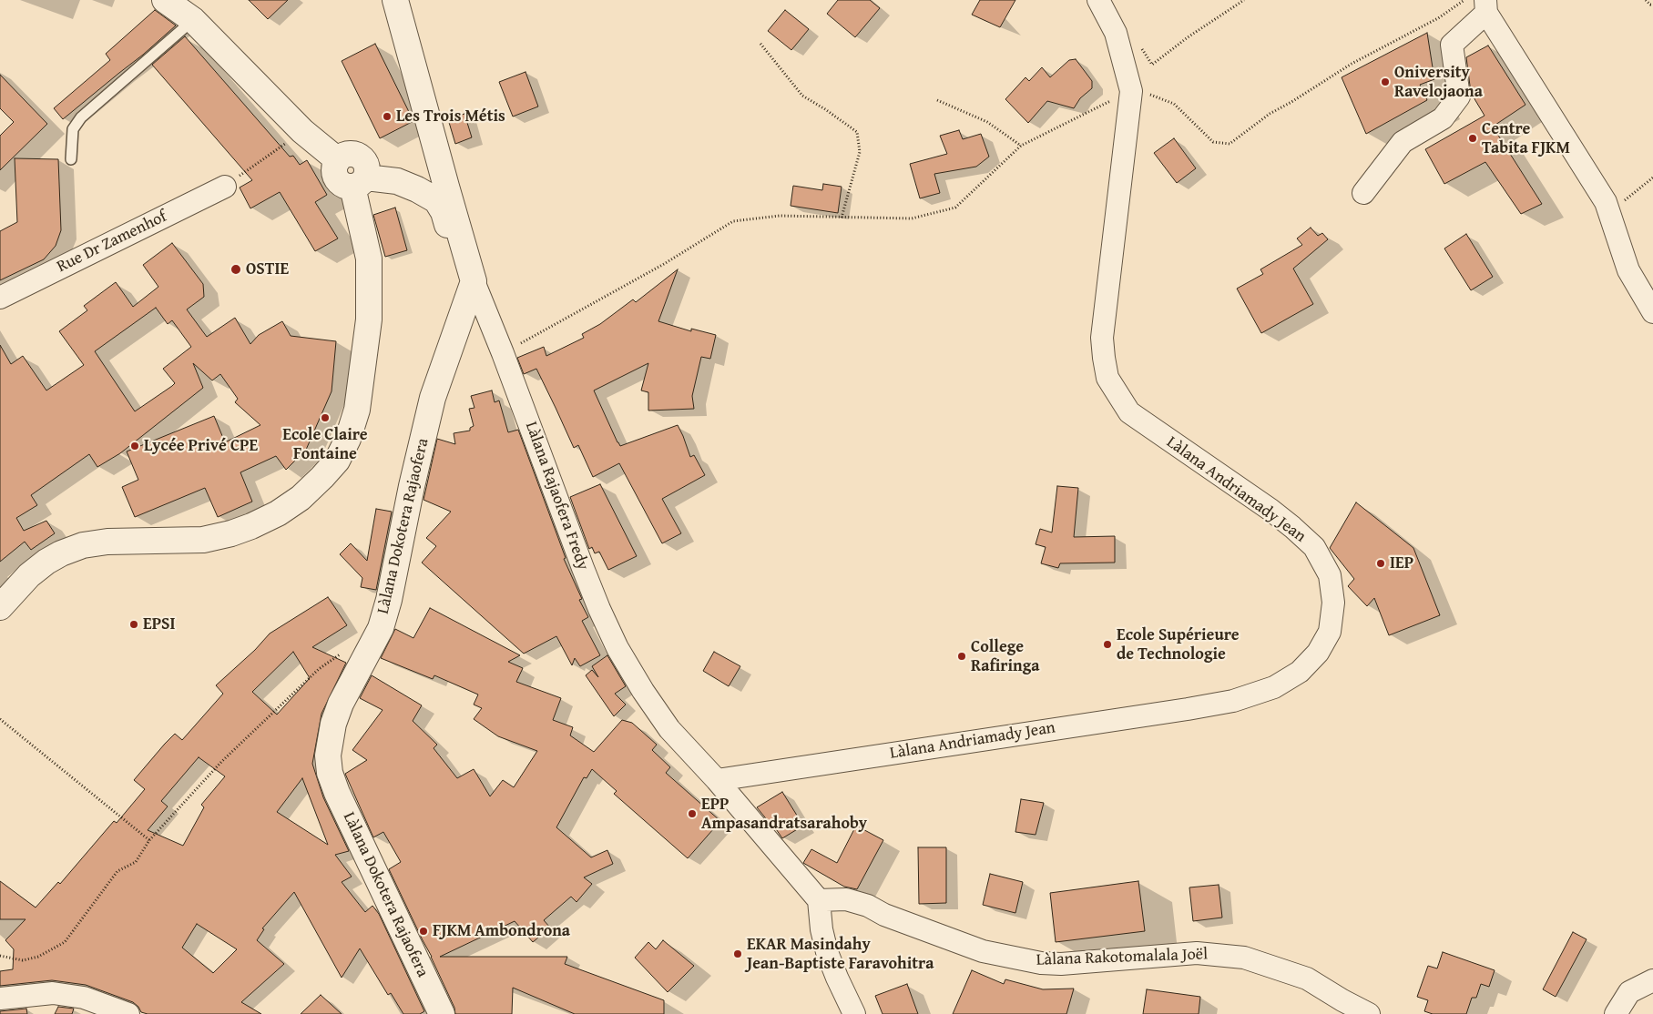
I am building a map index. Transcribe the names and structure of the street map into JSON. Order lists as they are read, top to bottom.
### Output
{
  "streets": {
    "street": [
      "Rue Dr Zamenhof",
      "Làlana Andriamady Jean",
      "Làlana Rajaofera Fredy",
      "Làlana Dokotera Rajaofera",
      "Làlana Rakotomalala Joël"
    ]
  },
  "crossings": [
    ["Làlana Andriamady Jean", "Làlana Rajaofera Fredy"],
    ["Làlana Rajaofera Fredy", "Làlana Dokotera Rajaofera"],
    ["Làlana Rajaofera Fredy", "Làlana Rakotomalala Joël"]
  ],
  "places": [
    "Oniversity Ravelojaona",
    "Les Trois Métis",
    "Centre Tabita FJKM",
    "OSTIE",
    "Ecole Claire Fontaine",
    "Lycée Privé CPE",
    "IEP",
    "EPSI",
    "Ecole Supérieure de Technologie",
    "College Rafiringa",
    "EPP Ampasandratsarahoby",
    "FJKM Ambondrona",
    "EKAR Masindahy Jean-Baptiste Faravohitra"
  ]
}
